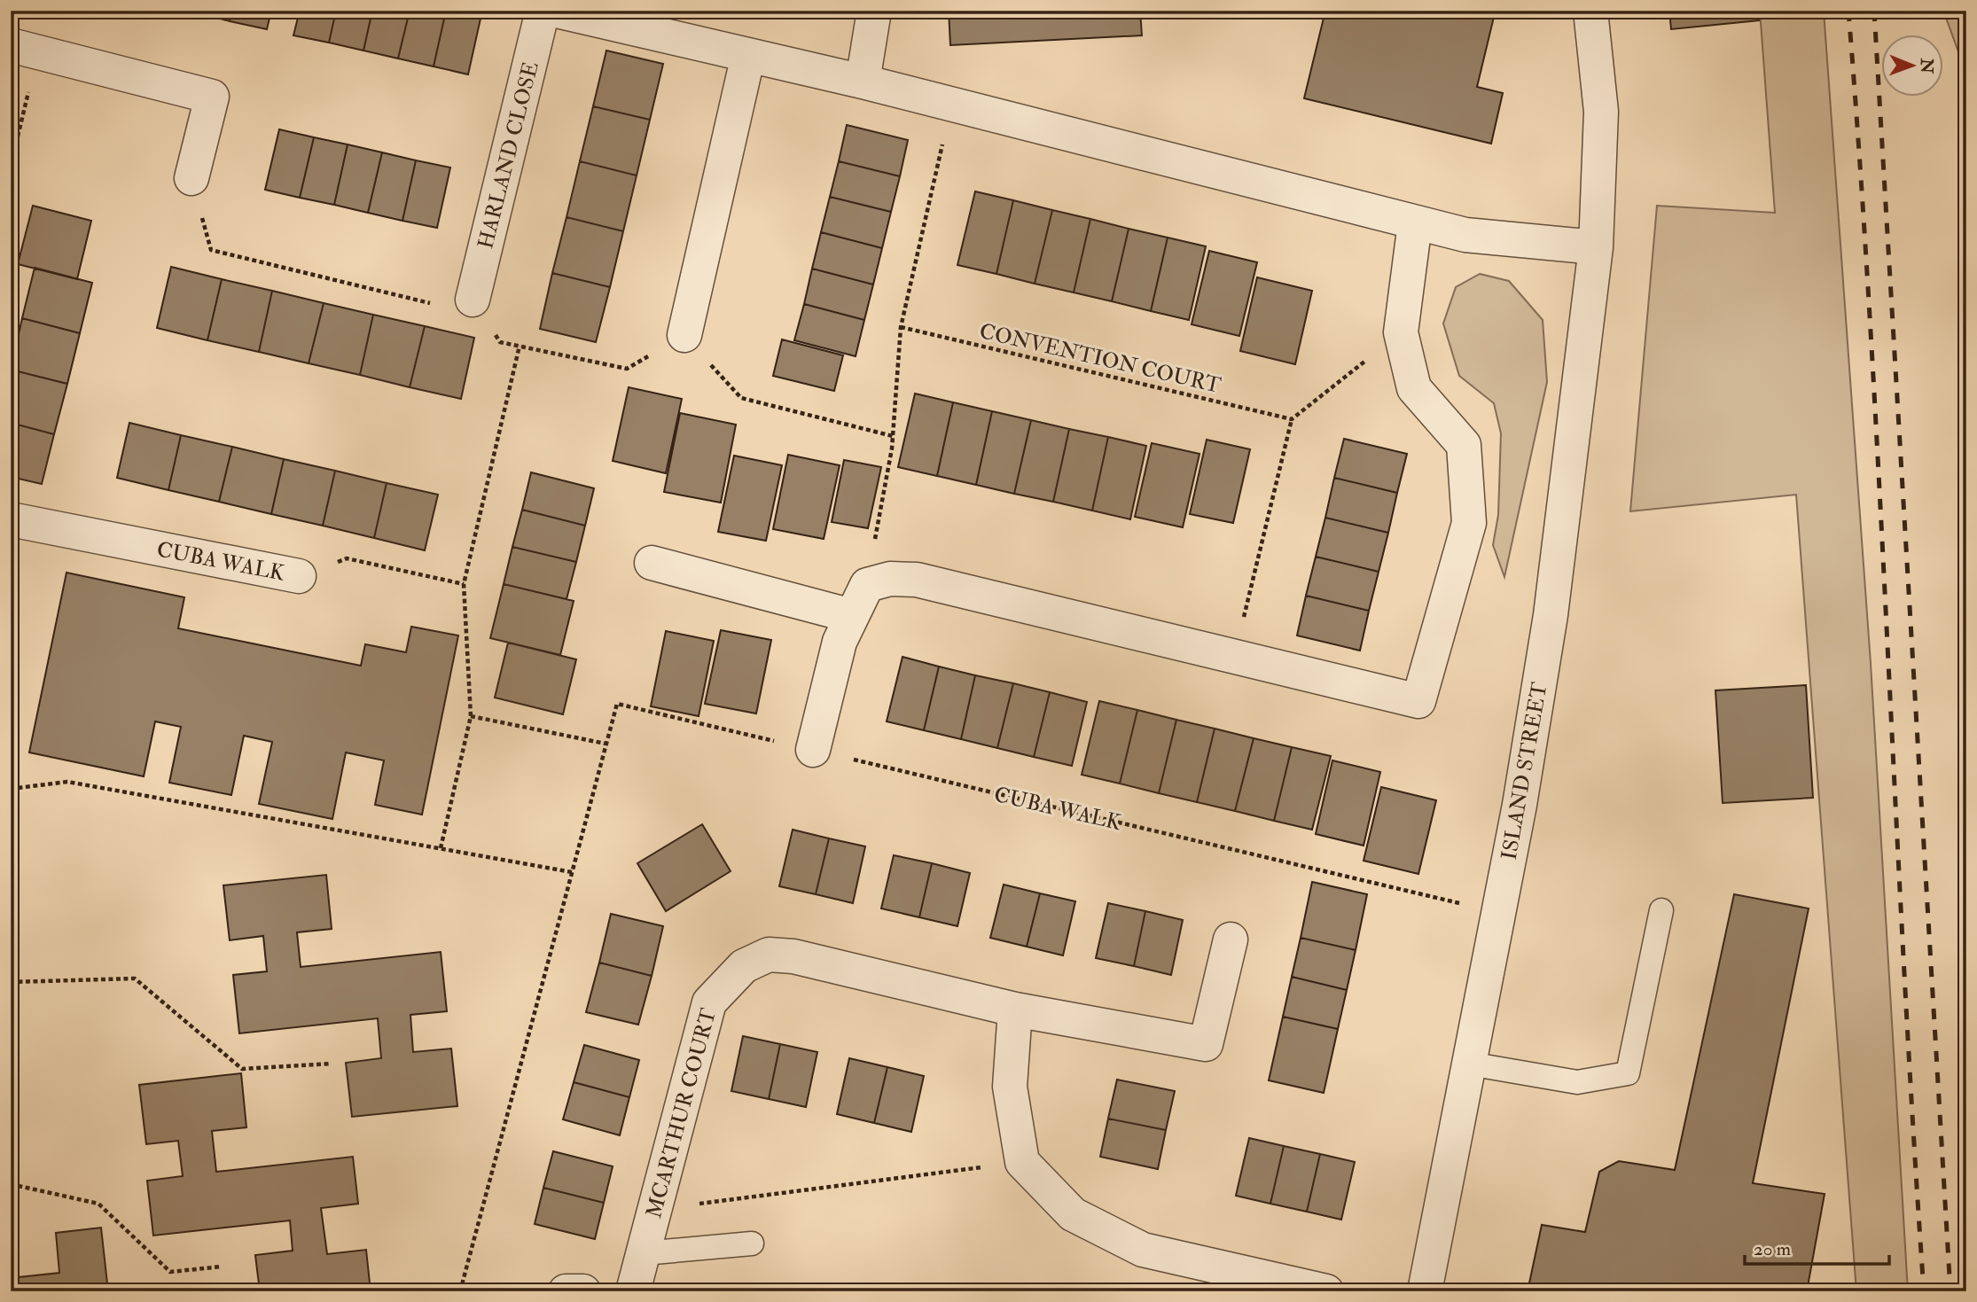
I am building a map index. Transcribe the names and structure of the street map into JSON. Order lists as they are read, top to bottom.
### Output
{
  "streets": {
    "street": [
      "HARLAND CLOSE",
      "CUBA WALK",
      "ISLAND STREET",
      "MCARTHUR COURT"
    ],
    "path": ["CONVENTION COURT"]
  },
  "crossings": [
    ["CUBA WALK", "ISLAND STREET"]
  ],
  "scale_bar": "20 m",
  "north": "right"
}
